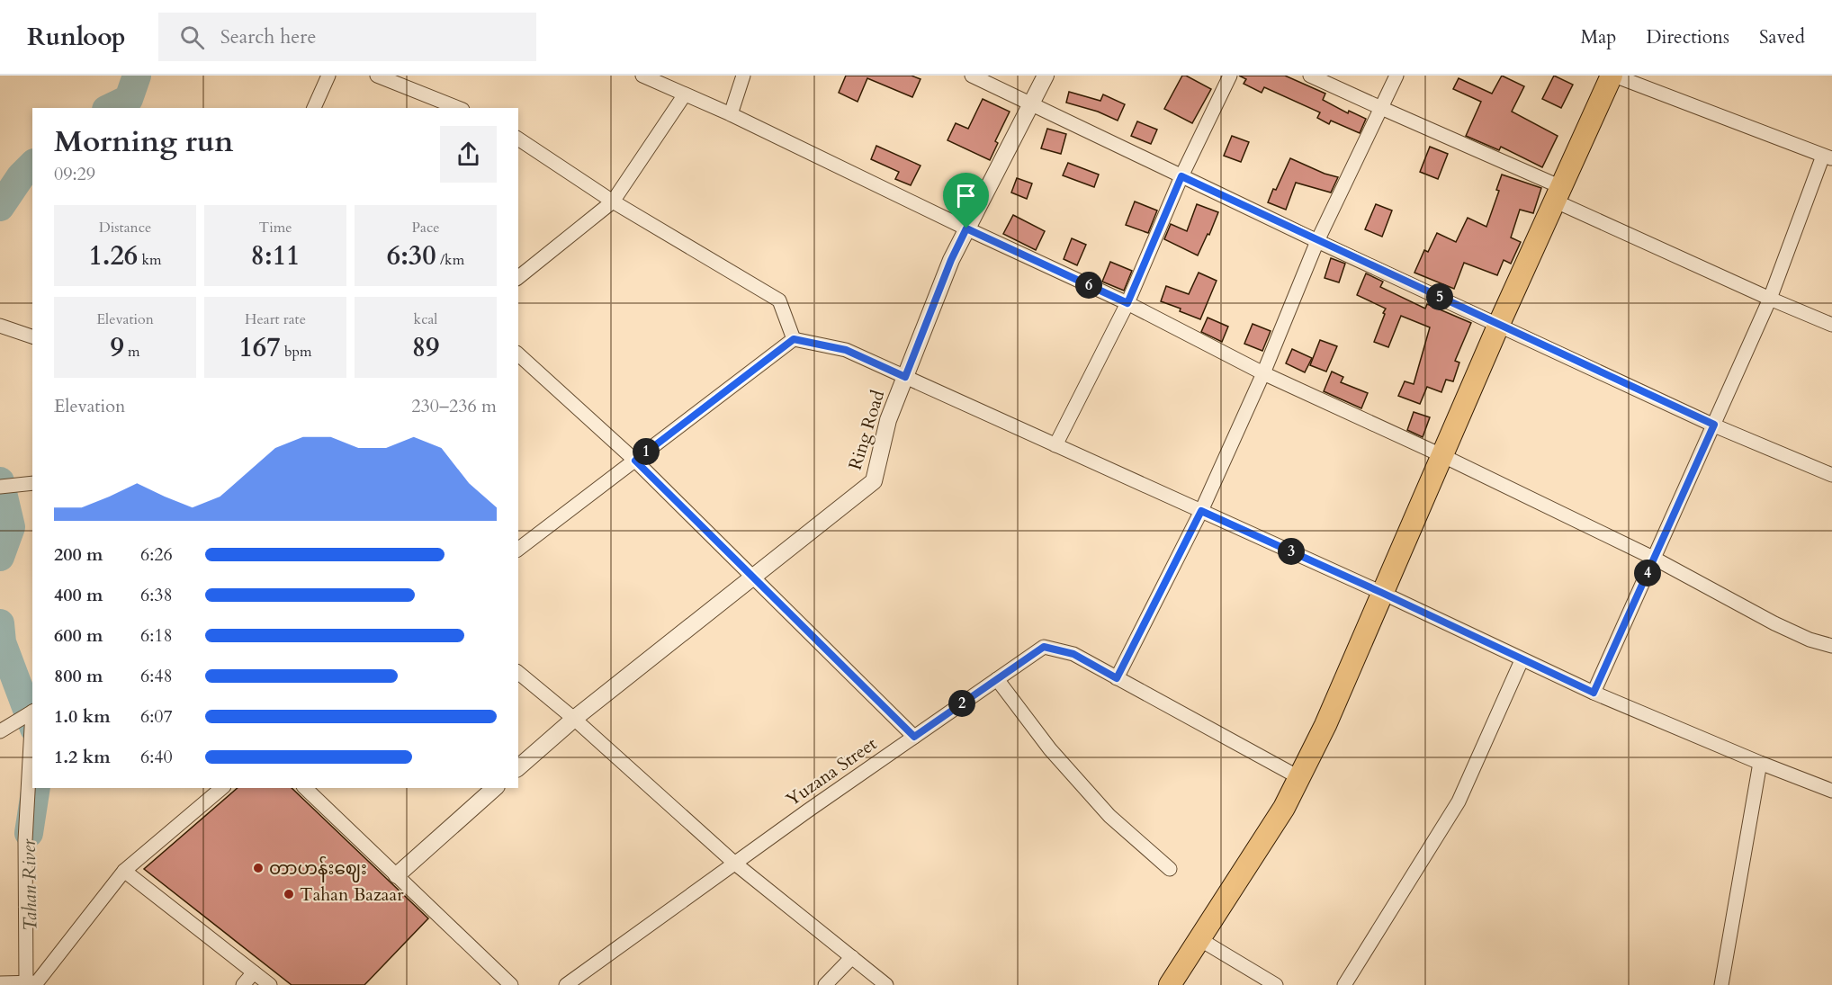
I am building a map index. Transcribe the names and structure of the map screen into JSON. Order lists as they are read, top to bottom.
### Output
{
  "streets": {
    "street": ["Ring Road", "Yuzana Street"]
  },
  "water": ["Tahan River"],
  "places": ["တာဟန်းဈေး", "Tahan Bazaar"],
  "page": {
    "header": "Runloop",
    "search": "Search here",
    "nav": ["Map", "Directions", "Saved"],
    "heading": ["Morning run", "09:29"],
    "stats": [
      ["Distance", "1.26 km"],
      ["Time", "8:11"],
      ["Pace", "6:30 /km"],
      ["Elevation", "9 m"],
      ["Heart rate", "167 bpm"],
      ["kcal", "89"]
    ],
    "pins": [
      "6",
      "5",
      "1",
      "3",
      "4",
      "2"
    ],
    "chart": ["Elevation", "230–236 m"],
    "list": [
      {
        "name": "200 m",
        "note": "6:26"
      },
      {
        "name": "400 m",
        "note": "6:38"
      },
      {
        "name": "600 m",
        "note": "6:18"
      },
      {
        "name": "800 m",
        "note": "6:48"
      },
      {
        "name": "1.0 km",
        "note": "6:07"
      },
      {
        "name": "1.2 km",
        "note": "6:40"
      }
    ]
  }
}
